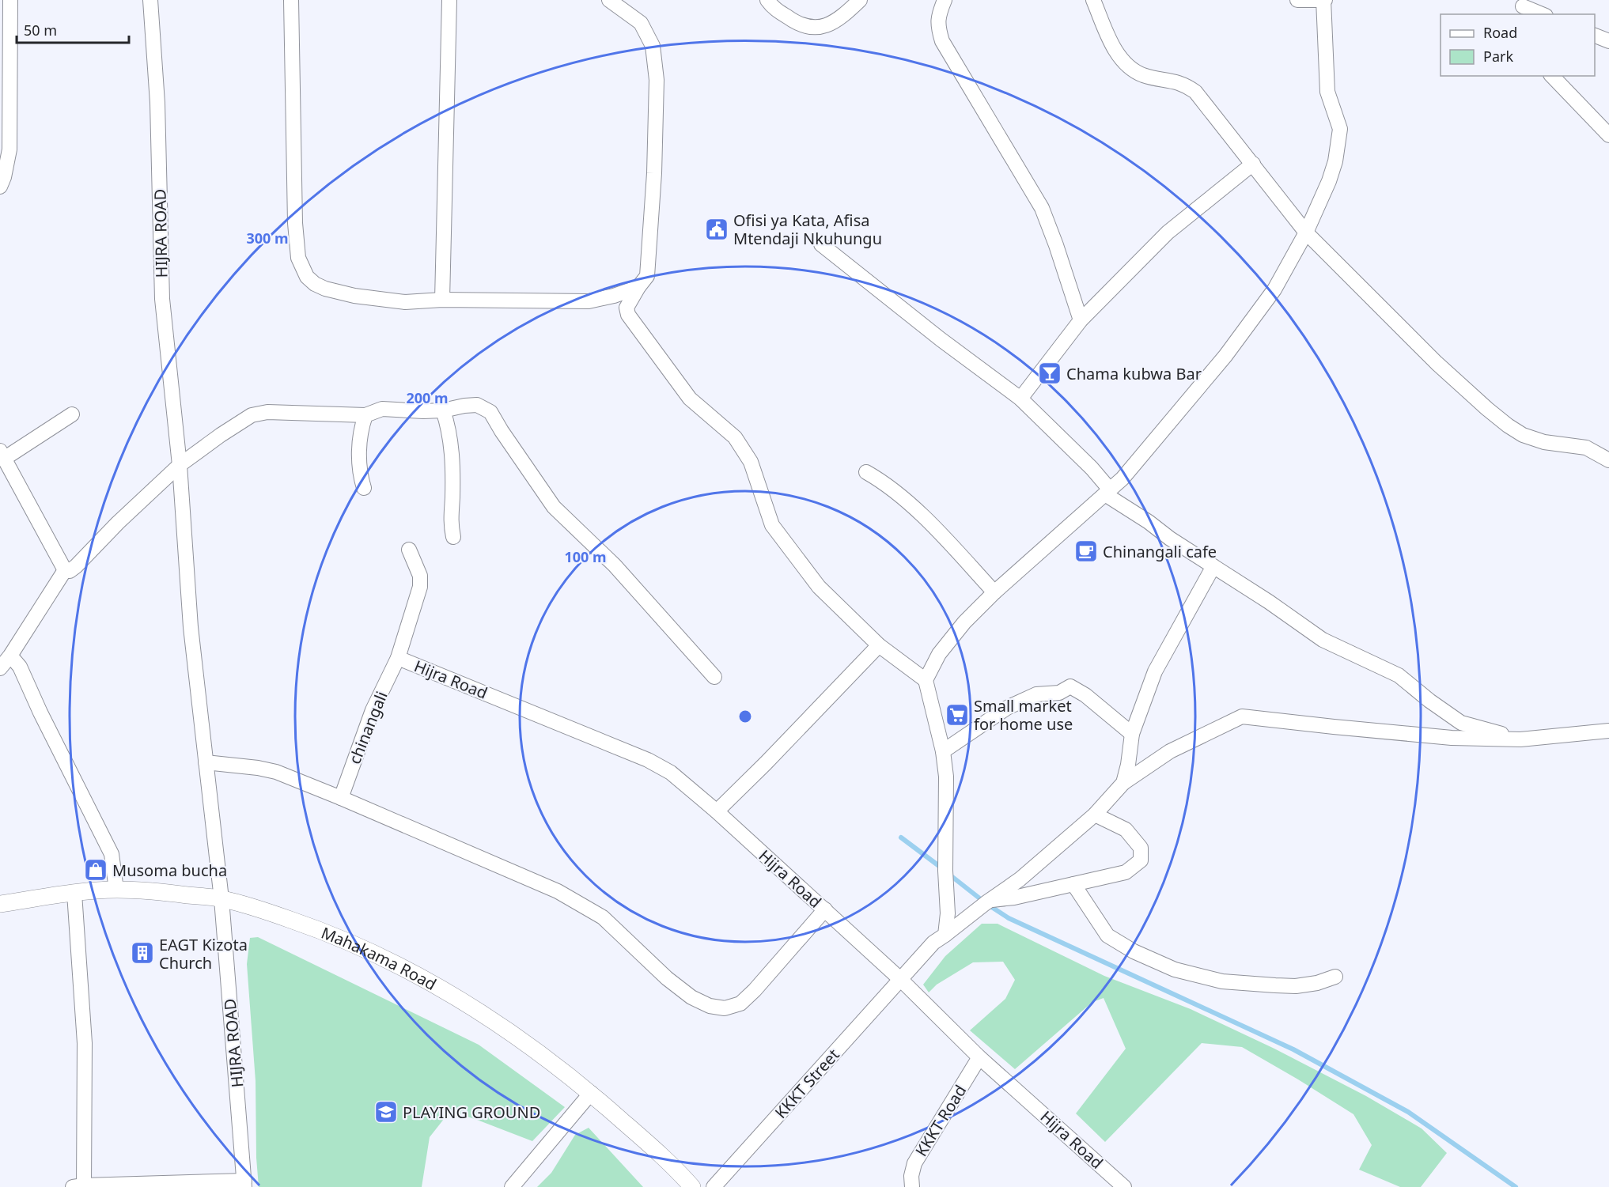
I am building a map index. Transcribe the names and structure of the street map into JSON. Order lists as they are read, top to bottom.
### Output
{
  "streets": {
    "street": [
      "HIJRA ROAD",
      "Hijra Road",
      "chinangali",
      "Mahakama Road",
      "KKKT Street",
      "KKKT Road"
    ]
  },
  "crossings": [
    ["HIJRA ROAD", "Mahakama Road"],
    ["Hijra Road", "chinangali"],
    ["Hijra Road", "KKKT Street"],
    ["Hijra Road", "KKKT Road"]
  ],
  "places": {
    "public building": ["Ofisi ya Kata, Afisa Mtendaji Nkuhungu"],
    "bar": ["Chama kubwa Bar"],
    "cafe": ["Chinangali cafe"],
    "supermarket": ["Small market for home use"],
    "shop": ["Musoma bucha"],
    "building": ["EAGT Kizota Church"],
    "school or university": ["PLAYING GROUND"]
  },
  "legend": ["Road", "Park"],
  "scale_bar": "50 m",
  "rings": ["300 m", "200 m", "100 m"]
}
